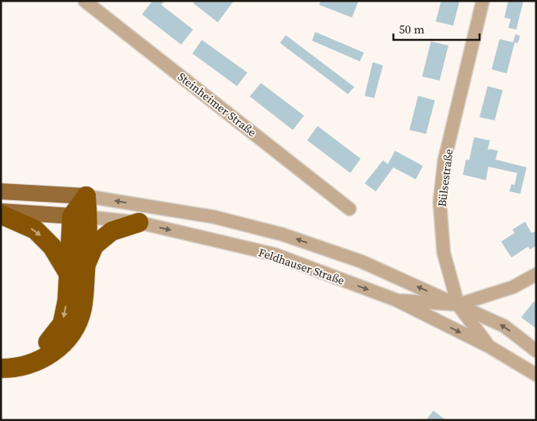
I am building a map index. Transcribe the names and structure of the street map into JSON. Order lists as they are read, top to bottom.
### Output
{
  "streets": {
    "main road": ["Feldhauser Straße"],
    "street": ["Steinheimer Straße", "Bülsestraße"]
  },
  "crossings": [
    ["Bülsestraße", "Feldhauser Straße"]
  ],
  "scale_bar": "50 m"
}
